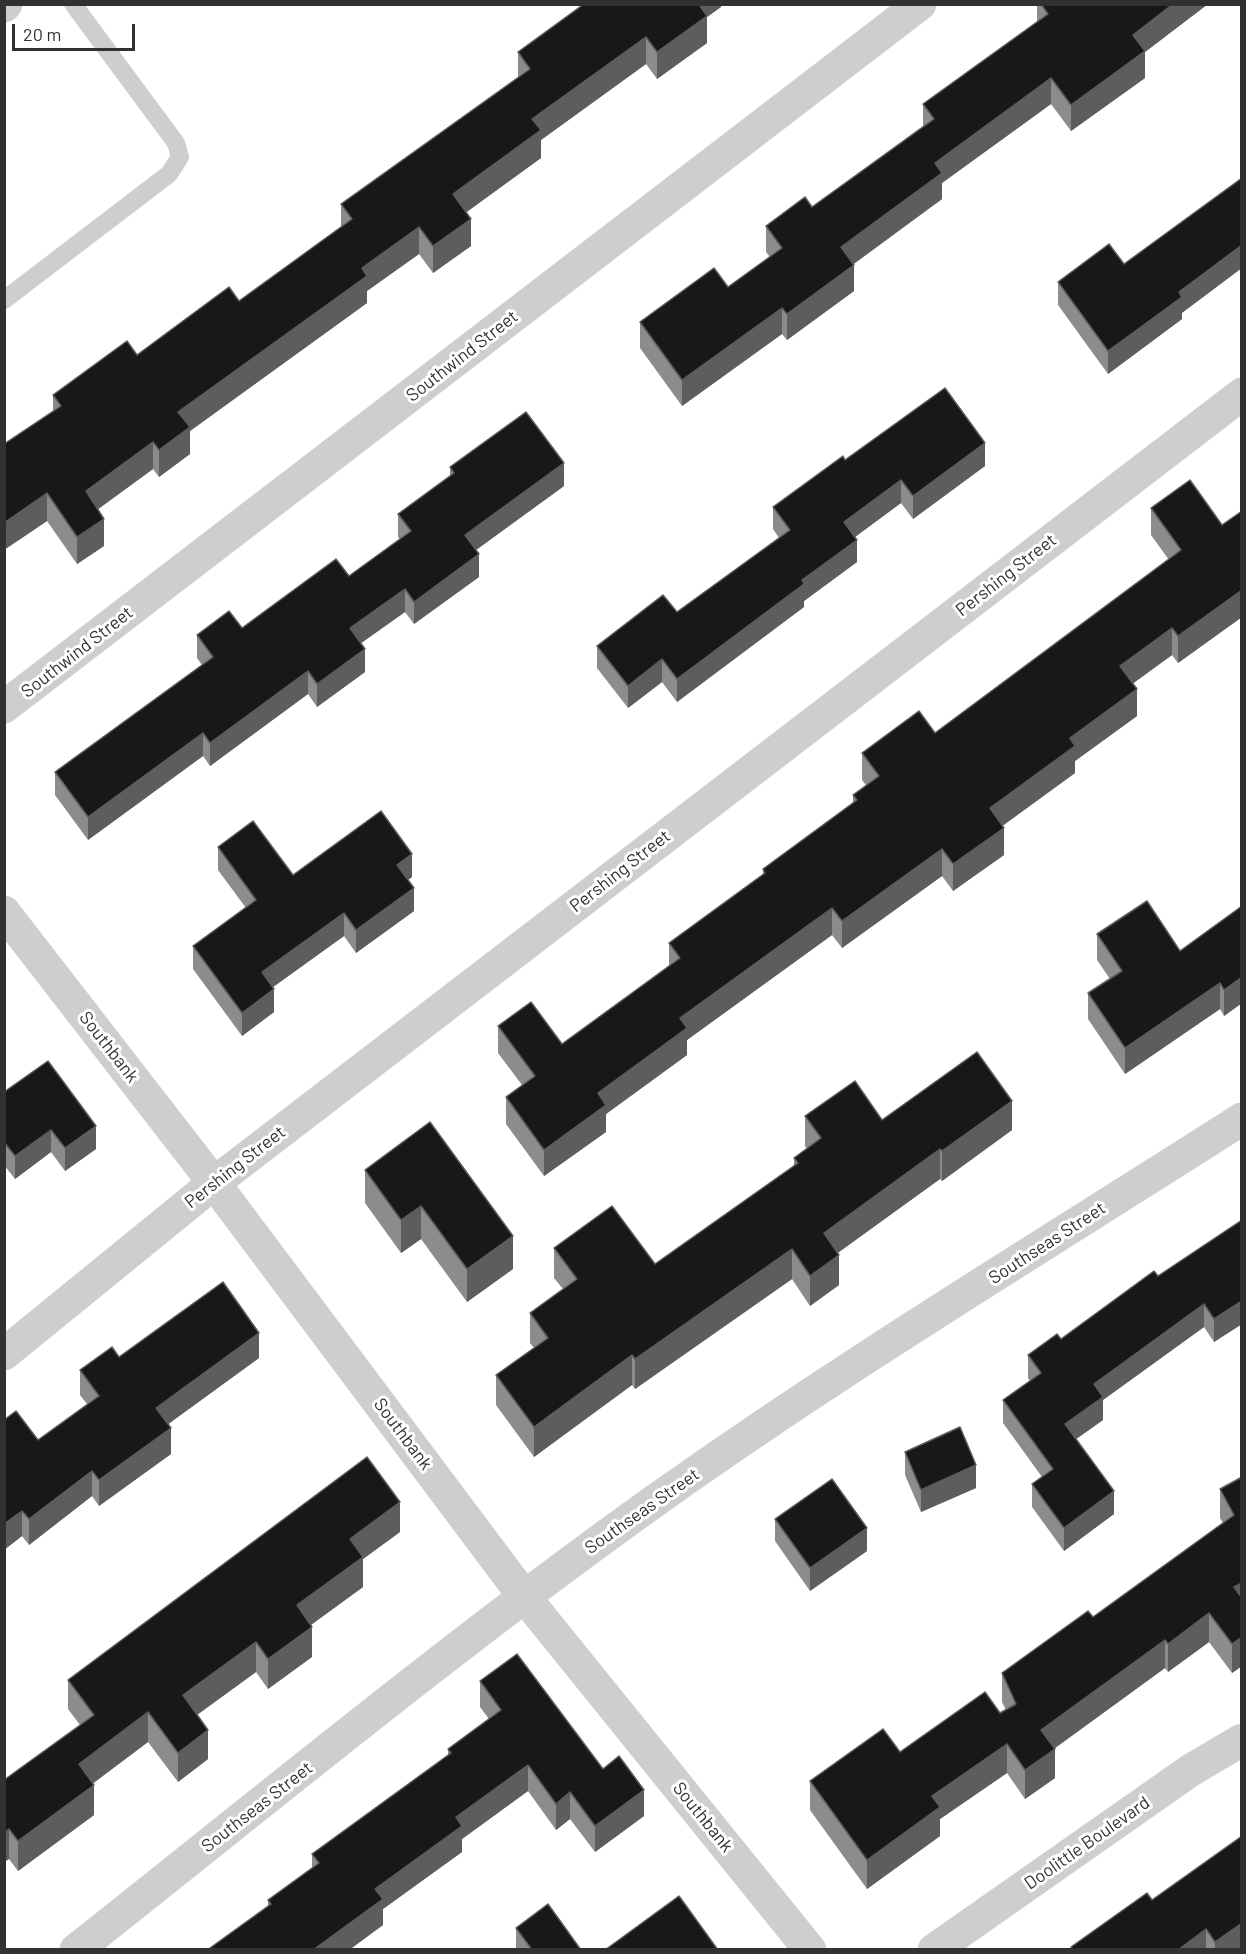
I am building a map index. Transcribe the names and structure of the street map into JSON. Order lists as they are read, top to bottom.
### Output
{
  "streets": {
    "street": [
      "Southwind Street",
      "Pershing Street",
      "Southbank",
      "Southseas Street",
      "Doolittle Boulevard"
    ]
  },
  "crossings": [
    ["Pershing Street", "Southbank"],
    ["Southbank", "Southseas Street"]
  ],
  "scale_bar": "20 m"
}
